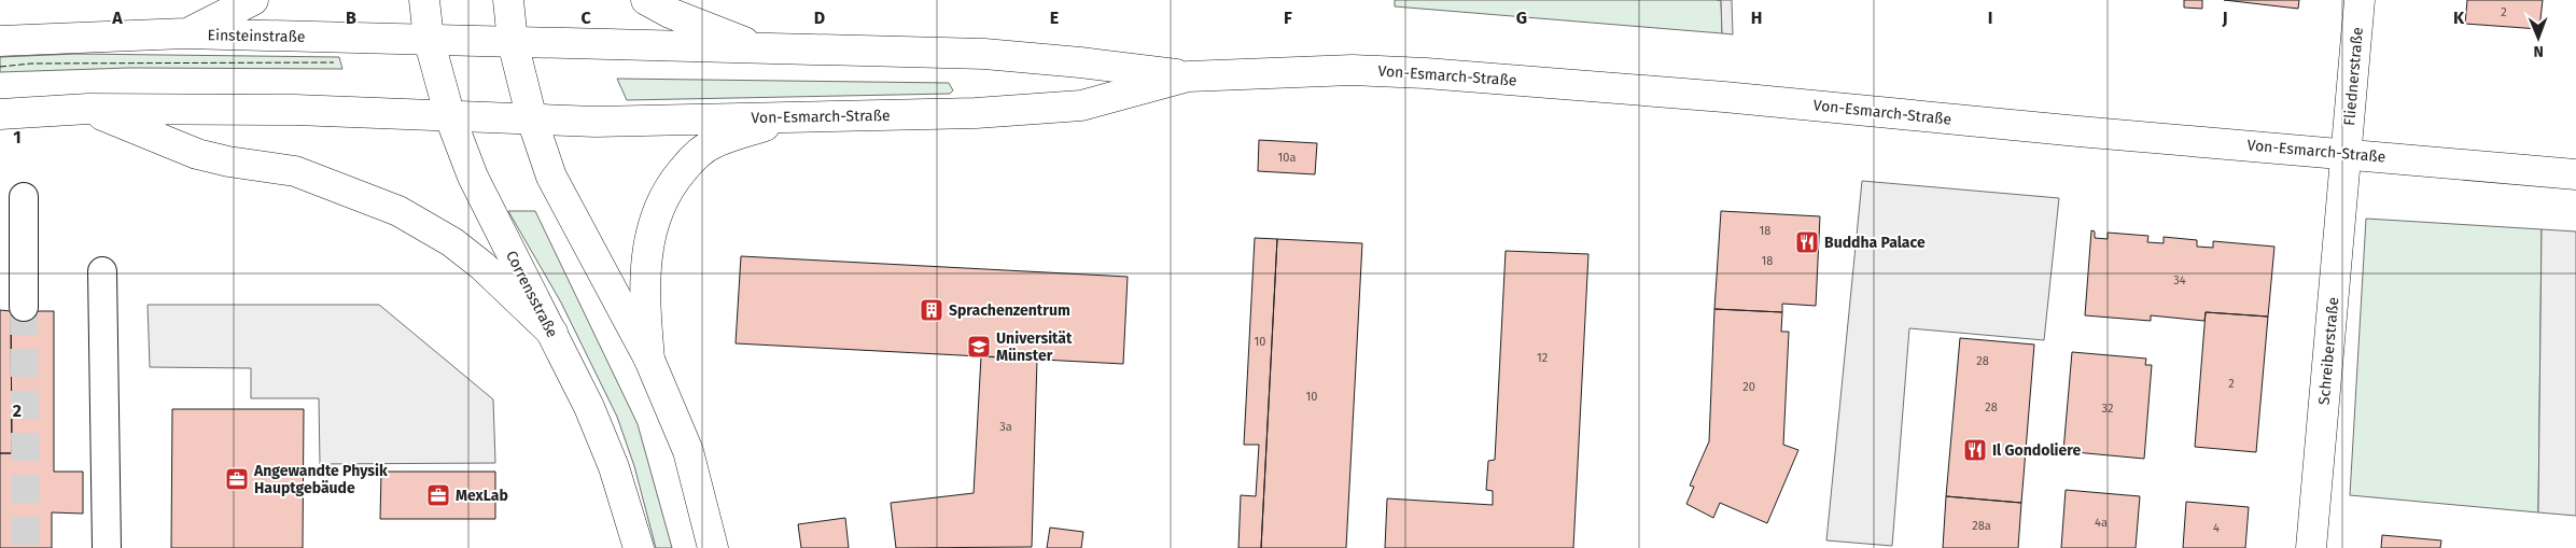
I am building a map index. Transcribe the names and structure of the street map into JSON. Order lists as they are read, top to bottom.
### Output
{
  "streets": {
    "main road": [
      "Einsteinstraße",
      "Von-Esmarch-Straße",
      "Fliednerstraße",
      "Corrensstraße",
      "Schreiberstraße"
    ]
  },
  "crossings": [
    ["Einsteinstraße", "Von-Esmarch-Straße"],
    ["Einsteinstraße", "Corrensstraße"],
    ["Von-Esmarch-Straße", "Fliednerstraße"],
    ["Von-Esmarch-Straße", "Corrensstraße"],
    ["Von-Esmarch-Straße", "Schreiberstraße"],
    ["Fliednerstraße", "Schreiberstraße"]
  ],
  "places": {
    "restaurant": ["Buddha Palace", "Il Gondoliere"],
    "building": ["Sprachenzentrum"],
    "school or university": ["Universität Münster"],
    "office": ["Angewandte Physik Hauptgebäude", "MexLab"]
  },
  "house_numbers": [
    "2",
    "10a",
    "18",
    "18",
    "34",
    "10",
    "12",
    "28",
    "2",
    "20",
    "10",
    "28",
    "32",
    "3a",
    "4a",
    "28a",
    "4"
  ],
  "north": "bottom",
  "grid": {
    "columns": [
      "A",
      "B",
      "C",
      "D",
      "E",
      "F",
      "G",
      "H",
      "I",
      "J",
      "K"
    ],
    "rows": ["1", "2"]
  }
}
